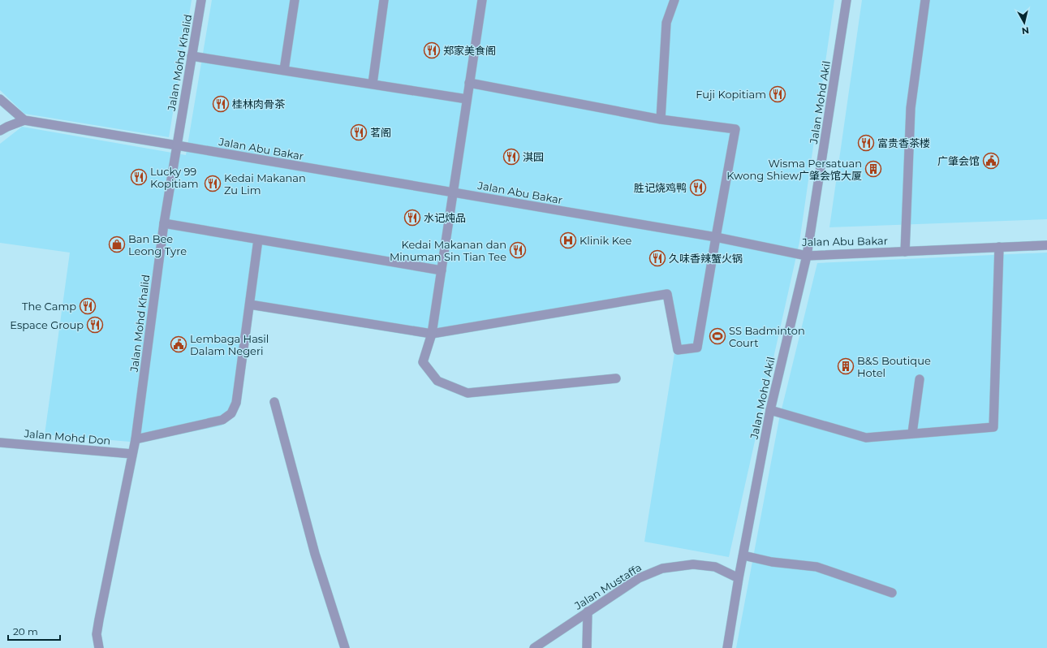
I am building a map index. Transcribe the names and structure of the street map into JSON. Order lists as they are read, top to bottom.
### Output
{
  "streets": {
    "street": [
      "Jalan Mohd Khalid",
      "Jalan Mohd Akil",
      "Jalan Abu Bakar",
      "Jalan Mohd Don",
      "Jalan Mustaffa"
    ]
  },
  "crossings": [
    ["Jalan Mohd Khalid", "Jalan Abu Bakar"],
    ["Jalan Mohd Khalid", "Jalan Mohd Don"],
    ["Jalan Mohd Akil", "Jalan Abu Bakar"],
    ["Jalan Mohd Akil", "Jalan Mustaffa"]
  ],
  "places": {
    "restaurant": [
      "郑家美食阁",
      "Fuji Kopitiam",
      "桂林肉骨茶",
      "茗阁",
      "富贵香茶楼",
      "淇园",
      "Lucky 99 Kopitiam",
      "Kedai Makanan Zu Lim",
      "胜记烧鸡鸭",
      "水记炖品",
      "Kedai Makanan dan Minuman Sin Tian Tee",
      "久味香辣蟹火锅",
      "The Camp",
      "Espace Group"
    ],
    "public building": ["广肇会馆", "Lembaga Hasil Dalam Negeri"],
    "building": ["Wisma Persatuan Kwong Shiew广肇会馆大厦", "B&S Boutique Hotel"],
    "hospital": ["Klinik Kee"],
    "shop": ["Ban Bee Leong Tyre"],
    "sports": ["SS Badminton Court"]
  },
  "scale_bar": "20 m",
  "north": "bottom"
}
